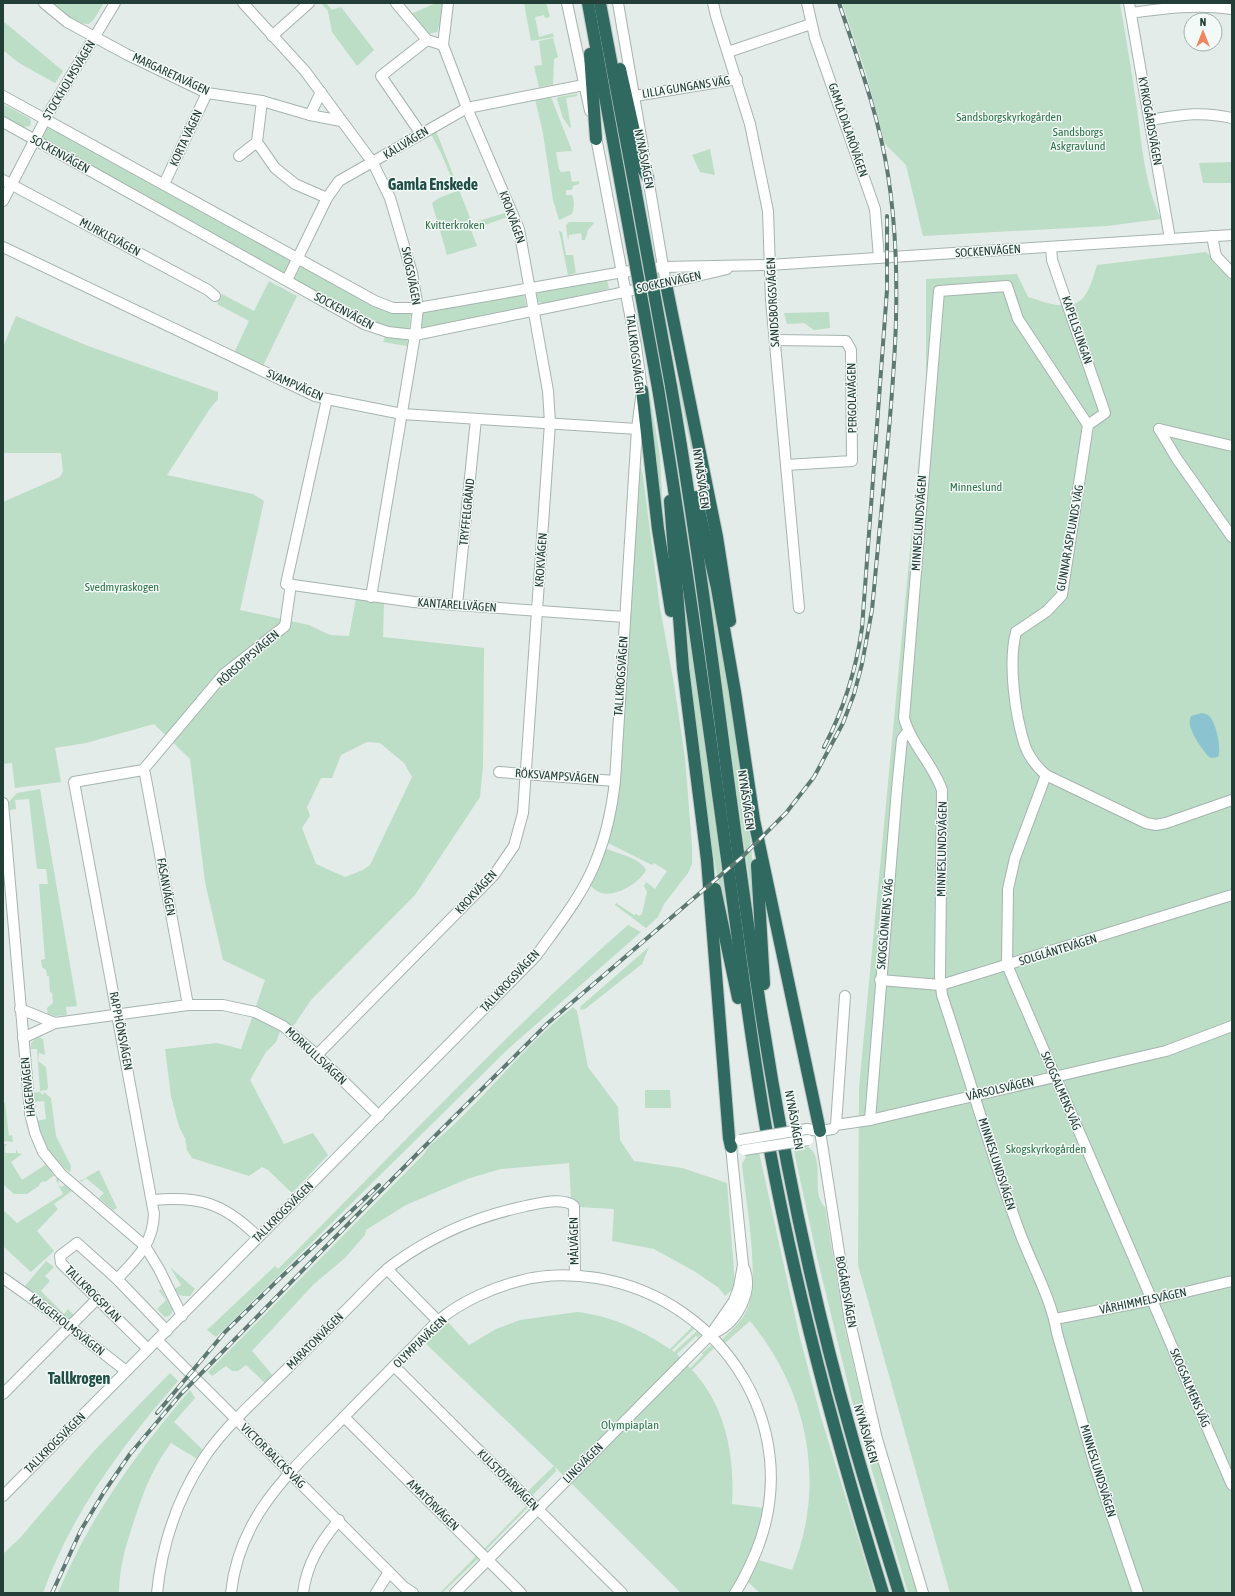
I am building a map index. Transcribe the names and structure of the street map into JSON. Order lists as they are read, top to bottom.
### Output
{
  "streets": {
    "highway": ["NYNÄSVÄGEN"],
    "street": [
      "MARGARETAVÄGEN",
      "STOCKHOLMSVÄGEN",
      "LILLA GUNGANS VÄG",
      "KYRKOGÅRDSVÄGEN",
      "GAMLA DALARÖVÄGEN",
      "KORTA VÄGEN",
      "KÄLLVÄGEN",
      "SOCKENVÄGEN",
      "KROKVÄGEN",
      "MURKLEVÄGEN",
      "SKOGSVÄGEN",
      "SANDSBORGSVÄGEN",
      "KAPELLSLINGAN",
      "TALLKROGSVÄGEN",
      "SVAMPVÄGEN",
      "PERGOLAVÄGEN",
      "TRYFFELGRÄND",
      "MINNESLUNDSVÄGEN",
      "GUNNAR ASPLUNDS VÄG",
      "KANTARELLVÄGEN",
      "RÖRSOPPSVÄGEN",
      "RÖKSVAMPSVÄGEN",
      "FASANVÄGEN",
      "SKOGSLÖNNENS VÄG",
      "SOLGLÄNTEVÄGEN",
      "RAPPHÖNSVÄGEN",
      "MORKULLSVÄGEN",
      "HÄGERVÄGEN",
      "VÅRSOLSVÄGEN",
      "SKOGSALMENS VÄG",
      "MÅLVÄGEN",
      "BOGÅRDSVÄGEN",
      "TALLKROGSPLAN",
      "VÅRHIMMELSVÄGEN",
      "KAGGEHOLMSVÄGEN",
      "MARATONVÄGEN",
      "OLYMPIAVÄGEN",
      "VICTOR BALCKS VÄG",
      "LINGVÄGEN",
      "KULSTÖTARVÄGEN",
      "AMATÖRVÄGEN"
    ]
  },
  "crossings": [
    ["MARGARETAVÄGEN", "STOCKHOLMSVÄGEN"],
    ["MARGARETAVÄGEN", "KORTA VÄGEN"],
    ["MARGARETAVÄGEN", "SKOGSVÄGEN"],
    ["STOCKHOLMSVÄGEN", "SOCKENVÄGEN"],
    ["STOCKHOLMSVÄGEN", "MURKLEVÄGEN"],
    ["LILLA GUNGANS VÄG", "NYNÄSVÄGEN"],
    ["LILLA GUNGANS VÄG", "SANDSBORGSVÄGEN"],
    ["KYRKOGÅRDSVÄGEN", "SOCKENVÄGEN"],
    ["GAMLA DALARÖVÄGEN", "SOCKENVÄGEN"],
    ["KORTA VÄGEN", "SOCKENVÄGEN"],
    ["KÄLLVÄGEN", "SOCKENVÄGEN"],
    ["KÄLLVÄGEN", "KROKVÄGEN"],
    ["KÄLLVÄGEN", "SKOGSVÄGEN"],
    ["SOCKENVÄGEN", "NYNÄSVÄGEN"],
    ["SOCKENVÄGEN", "KROKVÄGEN"],
    ["SOCKENVÄGEN", "SKOGSVÄGEN"],
    ["SOCKENVÄGEN", "SANDSBORGSVÄGEN"],
    ["SOCKENVÄGEN", "KAPELLSLINGAN"],
    ["SOCKENVÄGEN", "TALLKROGSVÄGEN"],
    ["KROKVÄGEN", "SVAMPVÄGEN"],
    ["KROKVÄGEN", "KANTARELLVÄGEN"],
    ["KROKVÄGEN", "RÖKSVAMPSVÄGEN"],
    ["KROKVÄGEN", "MORKULLSVÄGEN"],
    ["SKOGSVÄGEN", "SVAMPVÄGEN"],
    ["SKOGSVÄGEN", "KANTARELLVÄGEN"],
    ["SANDSBORGSVÄGEN", "PERGOLAVÄGEN"],
    ["KAPELLSLINGAN", "MINNESLUNDSVÄGEN"],
    ["KAPELLSLINGAN", "GUNNAR ASPLUNDS VÄG"],
    ["TALLKROGSVÄGEN", "SVAMPVÄGEN"],
    ["TALLKROGSVÄGEN", "KANTARELLVÄGEN"],
    ["TALLKROGSVÄGEN", "RÖKSVAMPSVÄGEN"],
    ["TALLKROGSVÄGEN", "MORKULLSVÄGEN"],
    ["TALLKROGSVÄGEN", "HÄGERVÄGEN"],
    ["TALLKROGSVÄGEN", "TALLKROGSPLAN"],
    ["TALLKROGSVÄGEN", "KAGGEHOLMSVÄGEN"],
    ["TALLKROGSVÄGEN", "VICTOR BALCKS VÄG"],
    ["SVAMPVÄGEN", "TRYFFELGRÄND"],
    ["SVAMPVÄGEN", "RÖRSOPPSVÄGEN"],
    ["TRYFFELGRÄND", "KANTARELLVÄGEN"],
    ["MINNESLUNDSVÄGEN", "GUNNAR ASPLUNDS VÄG"],
    ["MINNESLUNDSVÄGEN", "SKOGSLÖNNENS VÄG"],
    ["MINNESLUNDSVÄGEN", "SOLGLÄNTEVÄGEN"],
    ["MINNESLUNDSVÄGEN", "VÅRSOLSVÄGEN"],
    ["MINNESLUNDSVÄGEN", "VÅRHIMMELSVÄGEN"],
    ["GUNNAR ASPLUNDS VÄG", "SKOGSALMENS VÄG"],
    ["KANTARELLVÄGEN", "RÖRSOPPSVÄGEN"],
    ["RÖRSOPPSVÄGEN", "FASANVÄGEN"],
    ["RÖRSOPPSVÄGEN", "RAPPHÖNSVÄGEN"],
    ["FASANVÄGEN", "RAPPHÖNSVÄGEN"],
    ["FASANVÄGEN", "MORKULLSVÄGEN"],
    ["SKOGSLÖNNENS VÄG", "SOLGLÄNTEVÄGEN"],
    ["SKOGSLÖNNENS VÄG", "VÅRSOLSVÄGEN"],
    ["SOLGLÄNTEVÄGEN", "SKOGSALMENS VÄG"],
    ["RAPPHÖNSVÄGEN", "MORKULLSVÄGEN"],
    ["RAPPHÖNSVÄGEN", "HÄGERVÄGEN"],
    ["RAPPHÖNSVÄGEN", "TALLKROGSPLAN"],
    ["MORKULLSVÄGEN", "HÄGERVÄGEN"],
    ["VÅRSOLSVÄGEN", "SKOGSALMENS VÄG"],
    ["SKOGSALMENS VÄG", "VÅRHIMMELSVÄGEN"],
    ["MÅLVÄGEN", "MARATONVÄGEN"],
    ["MÅLVÄGEN", "OLYMPIAVÄGEN"],
    ["MARATONVÄGEN", "VICTOR BALCKS VÄG"],
    ["OLYMPIAVÄGEN", "VICTOR BALCKS VÄG"],
    ["OLYMPIAVÄGEN", "LINGVÄGEN"],
    ["OLYMPIAVÄGEN", "KULSTÖTARVÄGEN"],
    ["OLYMPIAVÄGEN", "AMATÖRVÄGEN"],
    ["LINGVÄGEN", "KULSTÖTARVÄGEN"],
    ["LINGVÄGEN", "AMATÖRVÄGEN"]
  ],
  "districts": ["Gamla Enskede", "Tallkrogen"],
  "parks": [
    "Sandsborgskyrkogården",
    "Sandsborgs Askgravlund",
    "Kvitterkroken",
    "Minneslund",
    "Svedmyraskogen",
    "Skogskyrkogården",
    "Olympiaplan"
  ],
  "north": "top"
}
